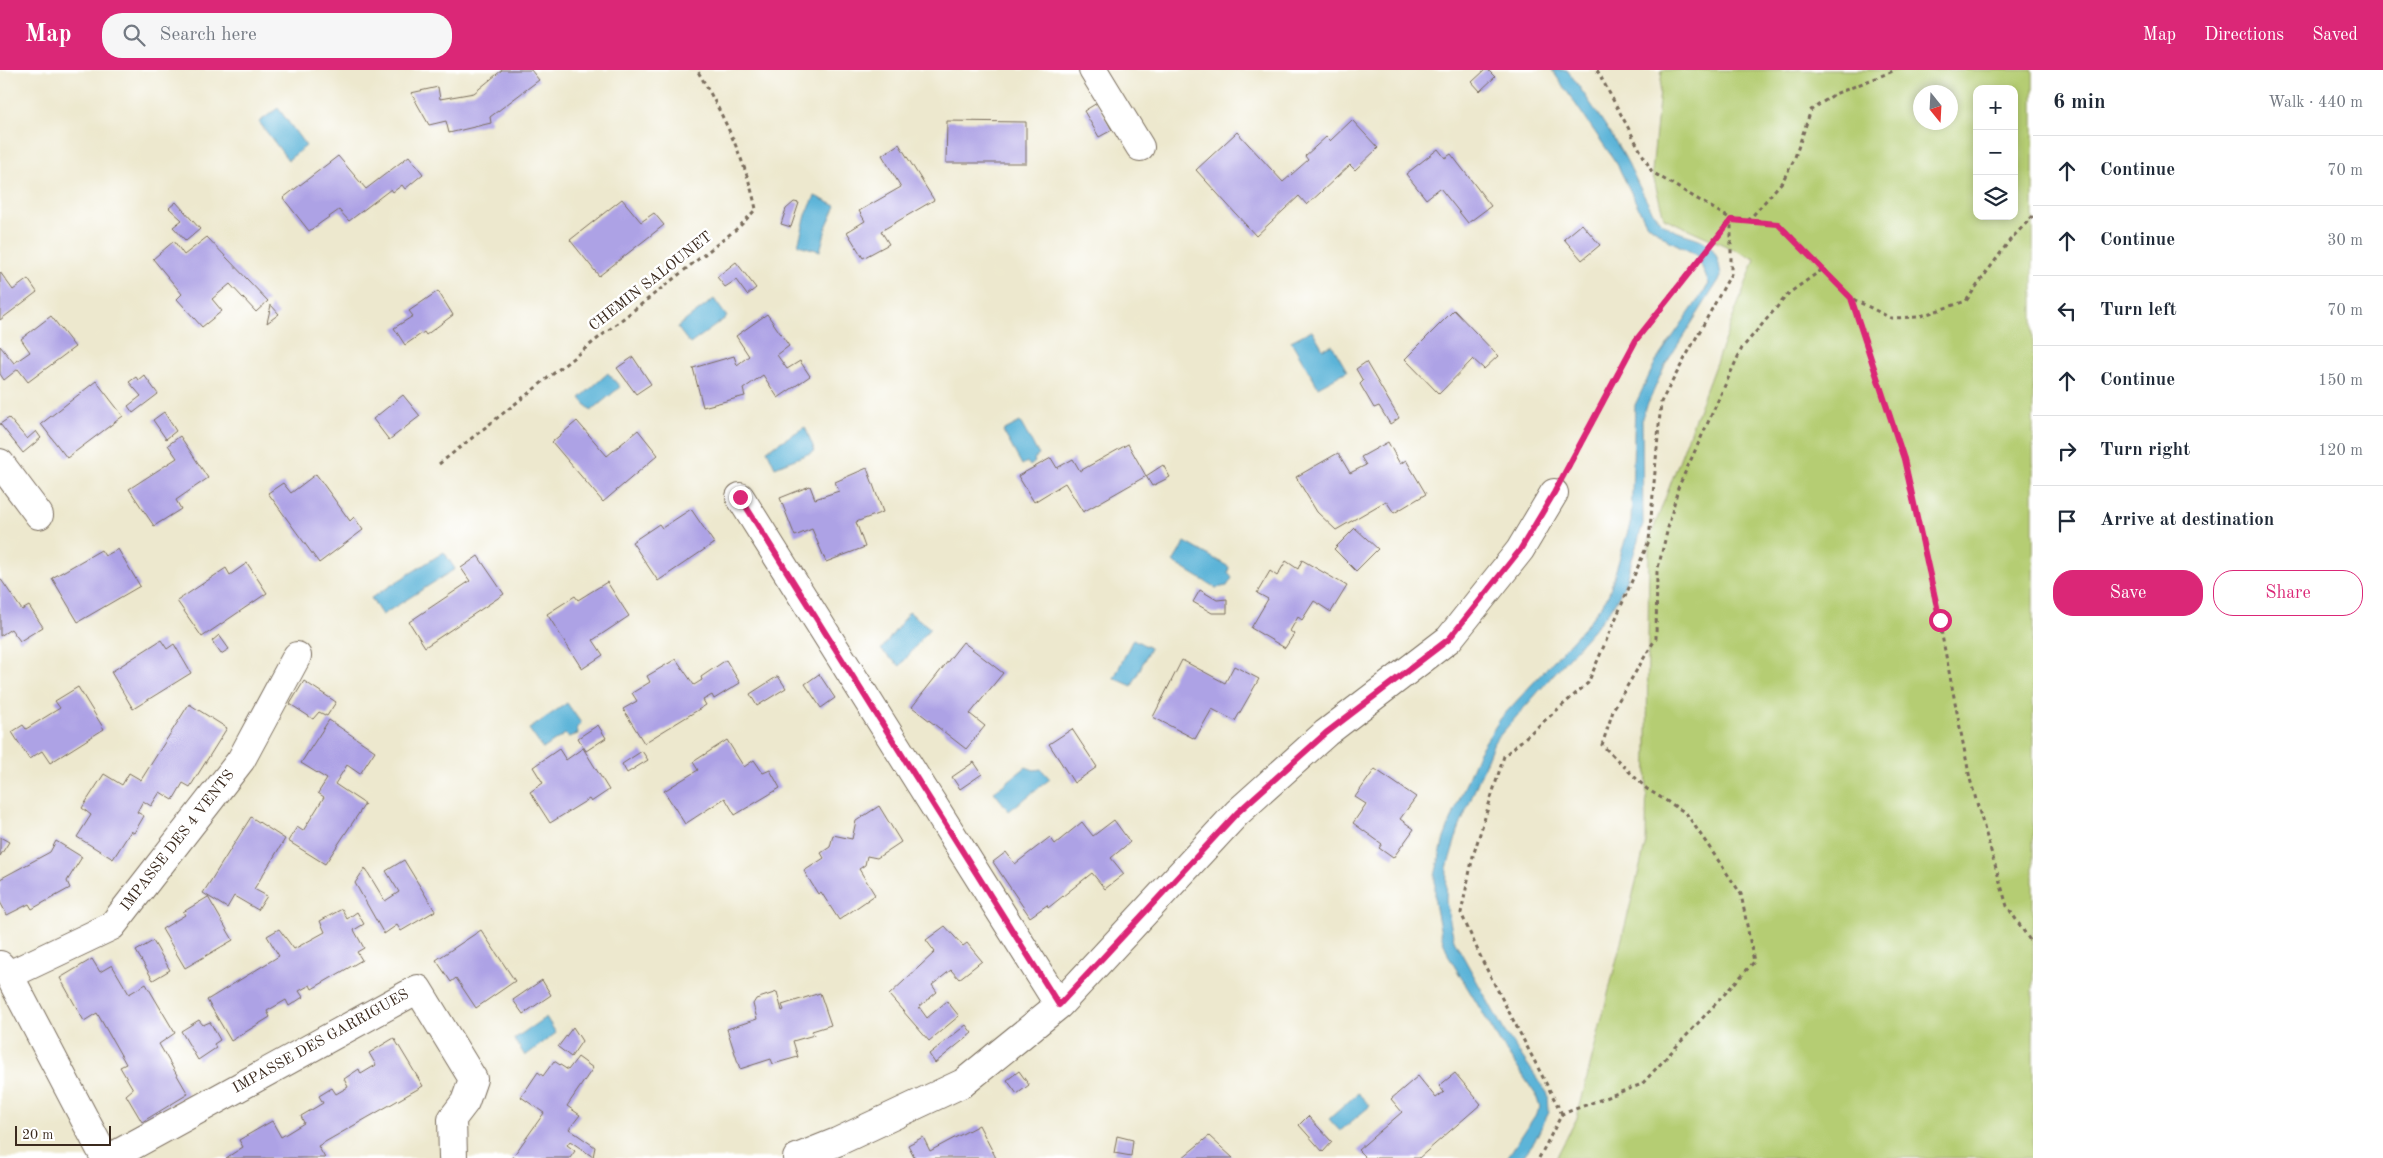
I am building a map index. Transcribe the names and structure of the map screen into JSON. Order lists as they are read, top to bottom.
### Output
{
  "streets": {
    "street": ["IMPASSE DES 4 VENTS", "IMPASSE DES GARRIGUES"],
    "path": ["CHEMIN SALOUNET"]
  },
  "scale_bar": "20 m",
  "north": "bottom",
  "page": {
    "header": "Map",
    "search": "Search here",
    "nav": ["Map", "Directions", "Saved"],
    "heading": ["6 min", "Walk · 440 m"],
    "map_buttons": ["+", "−"],
    "list": [
      ["Continue", "70 m"],
      ["Continue", "30 m"],
      ["Turn left", "70 m"],
      ["Continue", "150 m"],
      ["Turn right", "120 m"],
      "Arrive at destination"
    ],
    "buttons": ["Save", "Share"],
    "scale": "20 m"
  }
}
